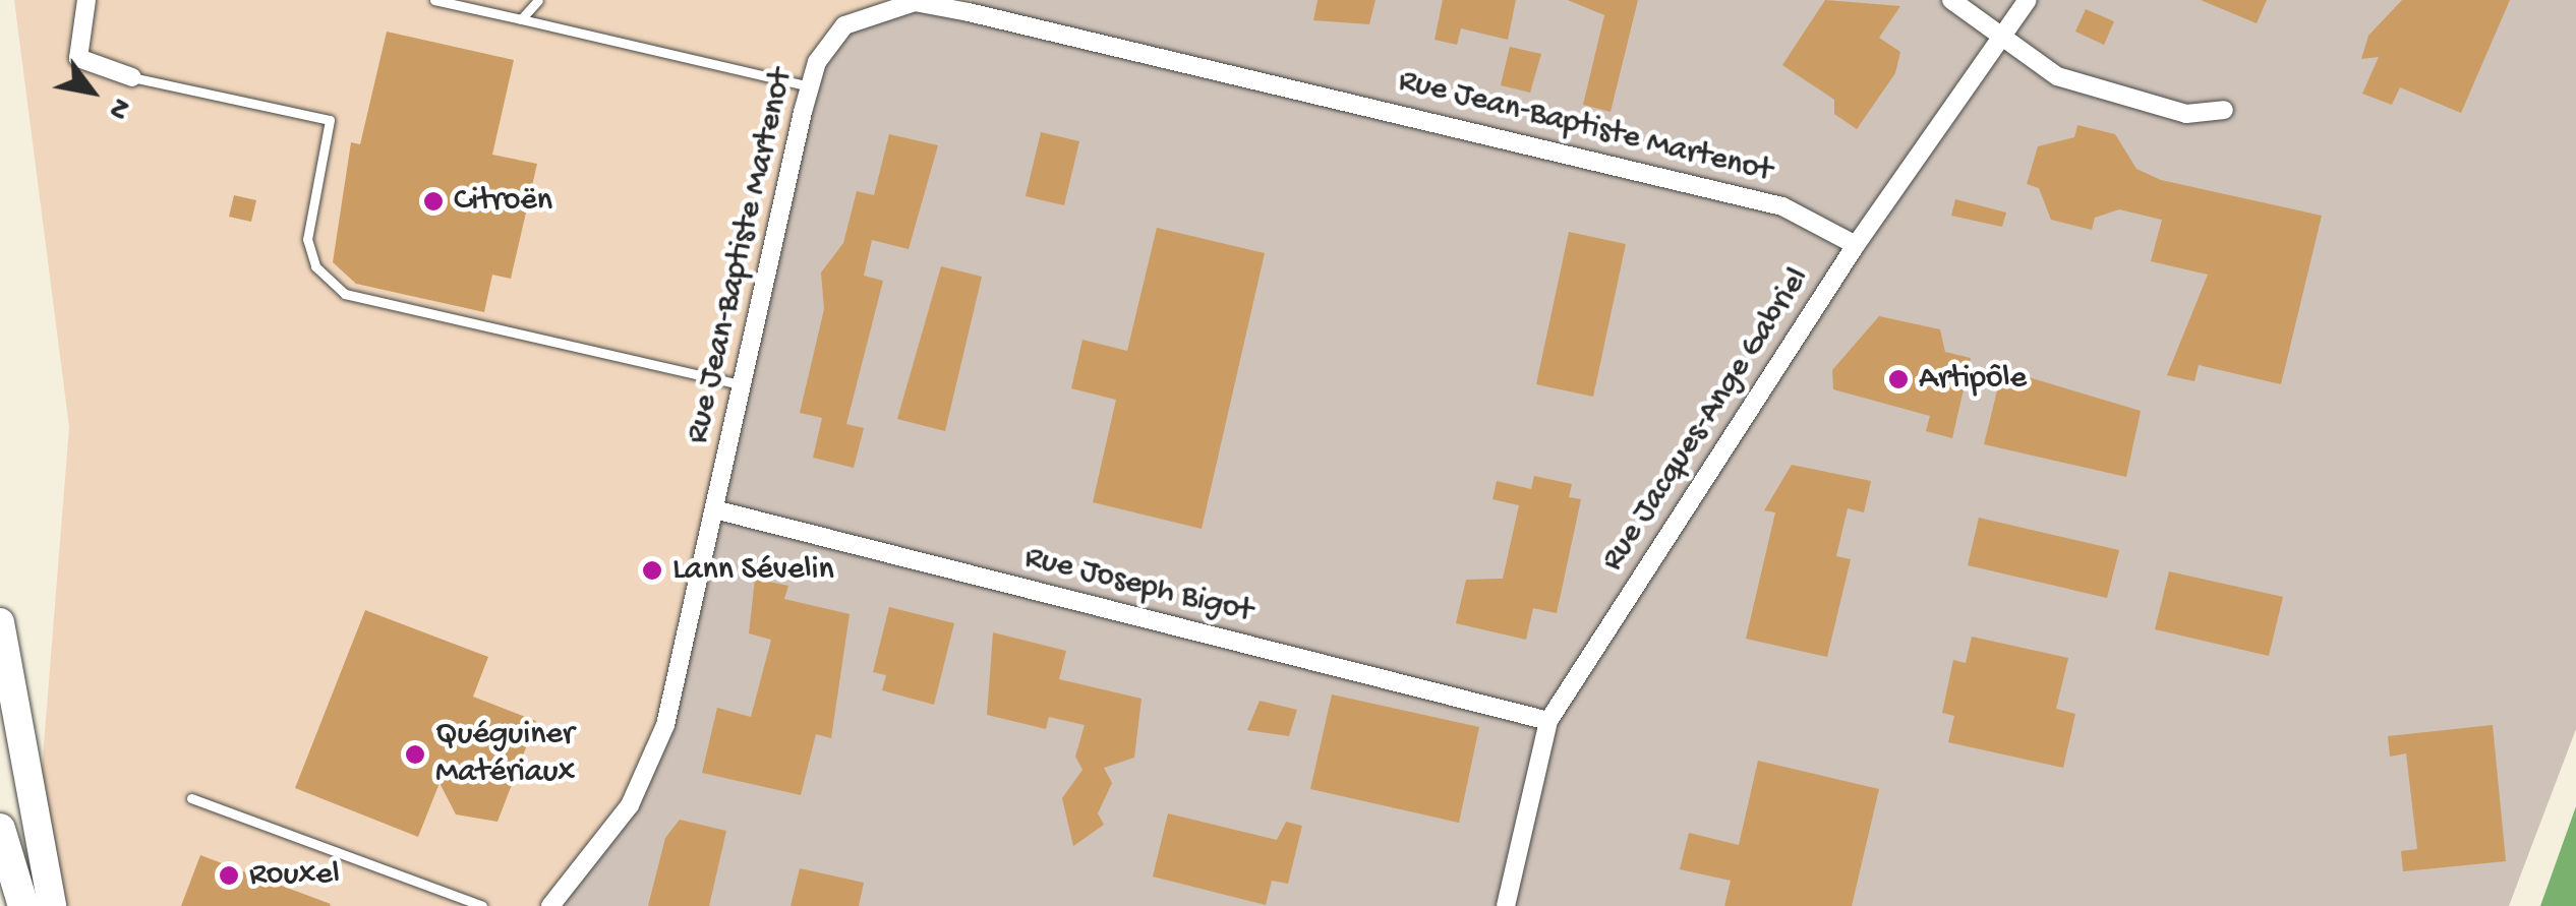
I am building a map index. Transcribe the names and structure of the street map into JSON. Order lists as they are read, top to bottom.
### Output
{
  "streets": {
    "street": ["Rue Jean-Baptiste Martenot", "Rue Jacques-Ange Gabriel", "Rue Joseph Bigot"]
  },
  "crossings": [
    ["Rue Jean-Baptiste Martenot", "Rue Jacques-Ange Gabriel"],
    ["Rue Jean-Baptiste Martenot", "Rue Joseph Bigot"],
    ["Rue Jacques-Ange Gabriel", "Rue Joseph Bigot"]
  ],
  "places": [
    "Citroën",
    "Artipôle",
    "Lann Sévelin",
    "Quéguiner Matériaux",
    "Rouxel"
  ],
  "north": "bottom right"
}
